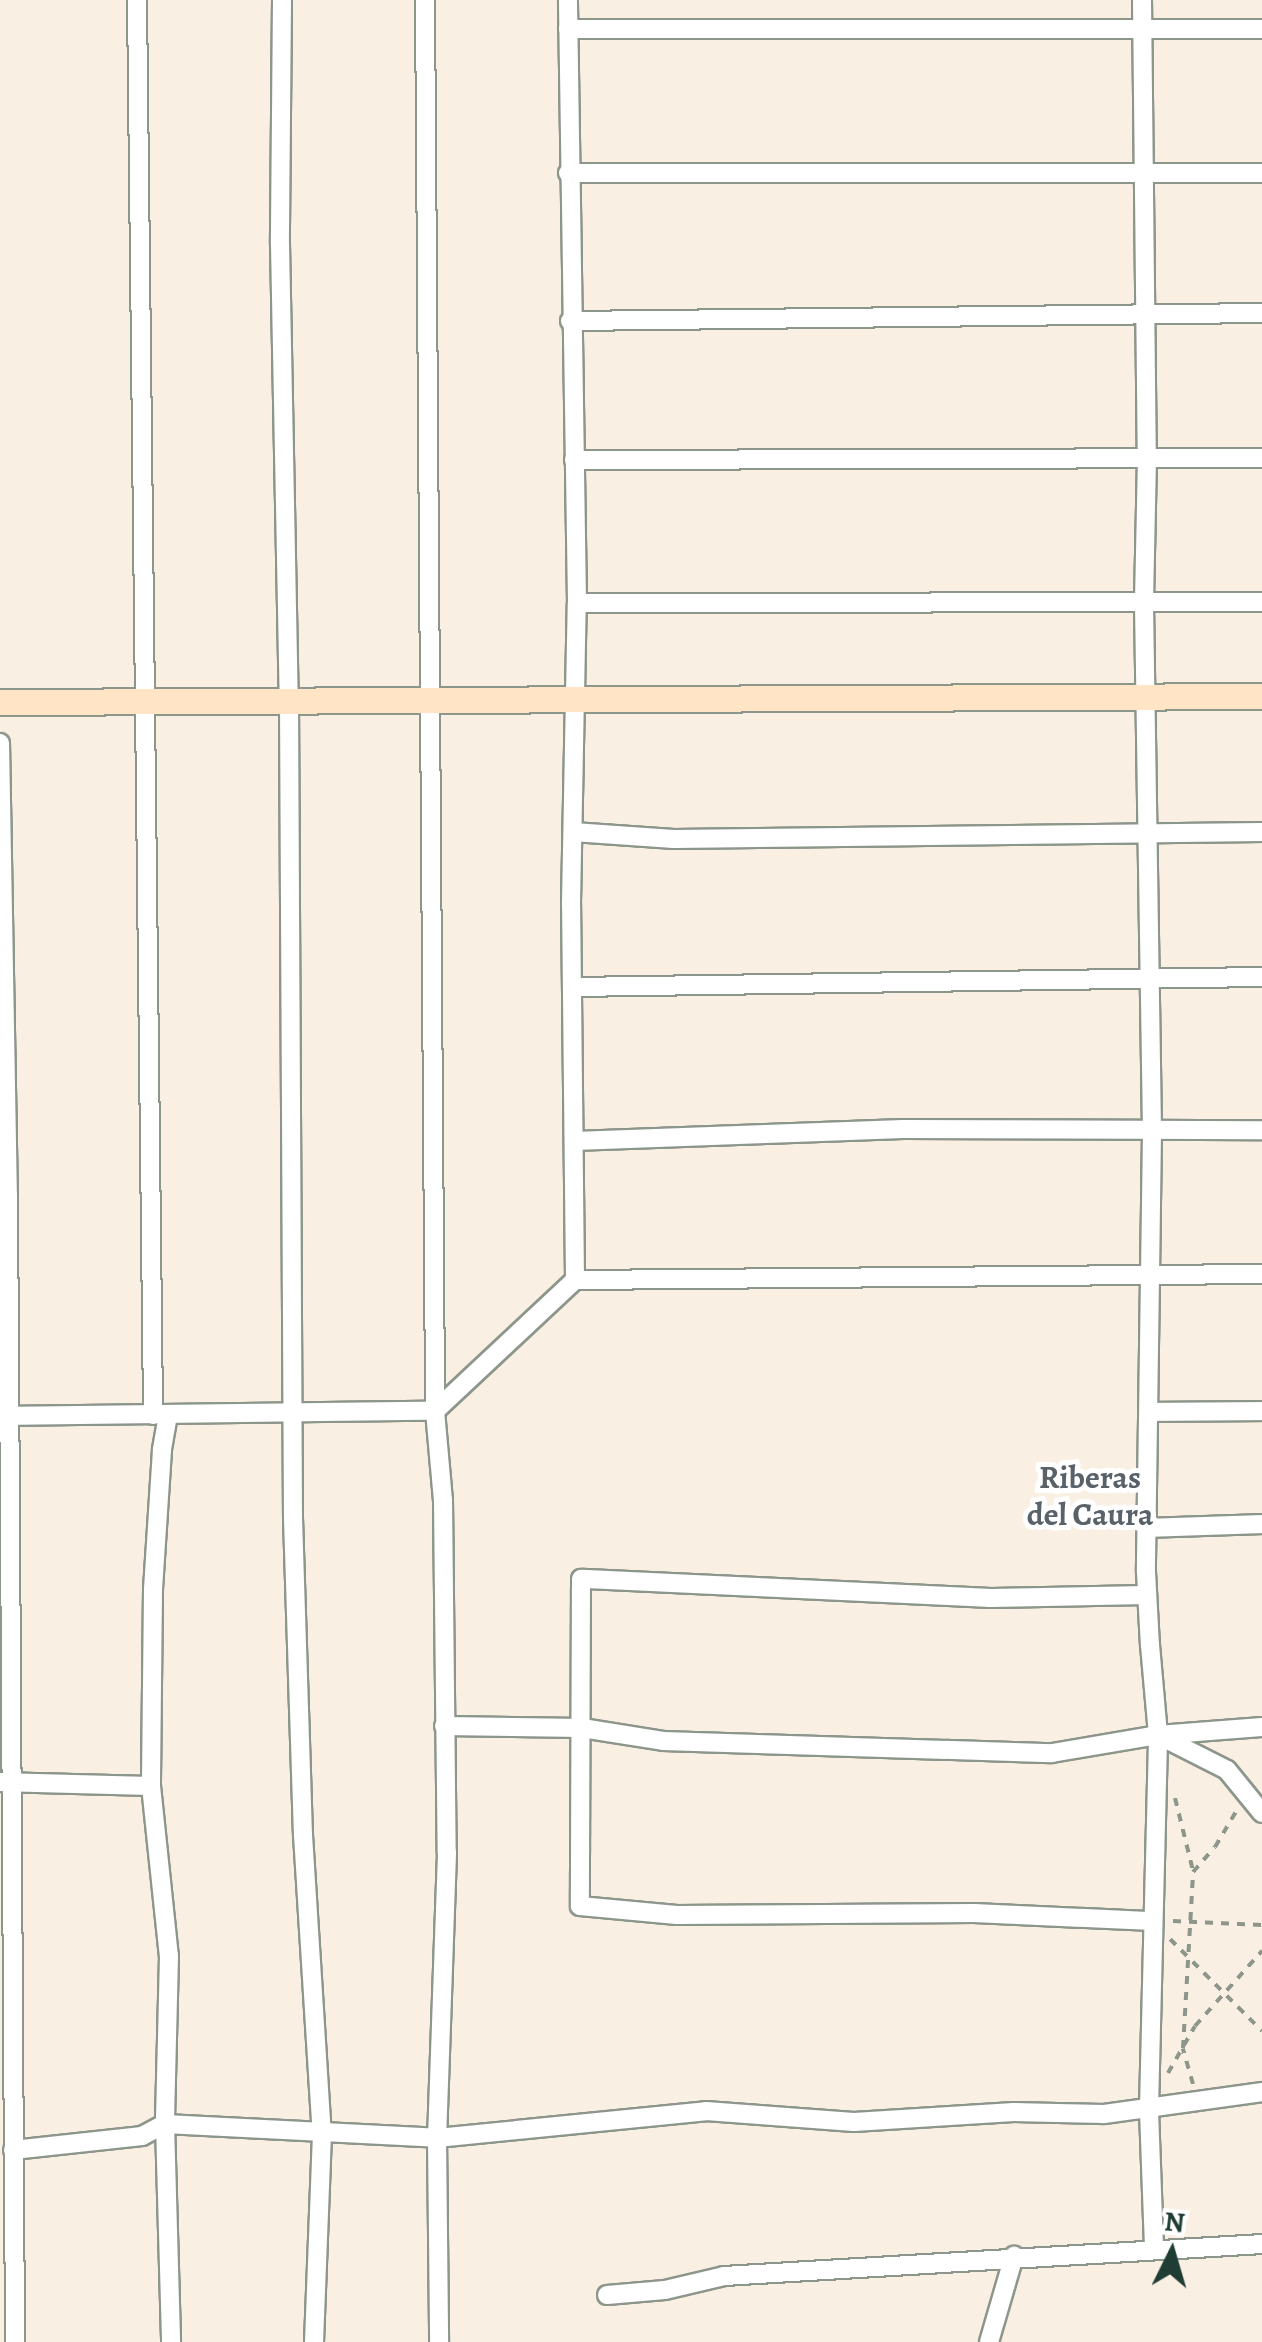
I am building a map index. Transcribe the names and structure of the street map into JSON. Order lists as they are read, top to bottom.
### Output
{
  "districts": ["Riberas del Caura"],
  "north": "top"
}
